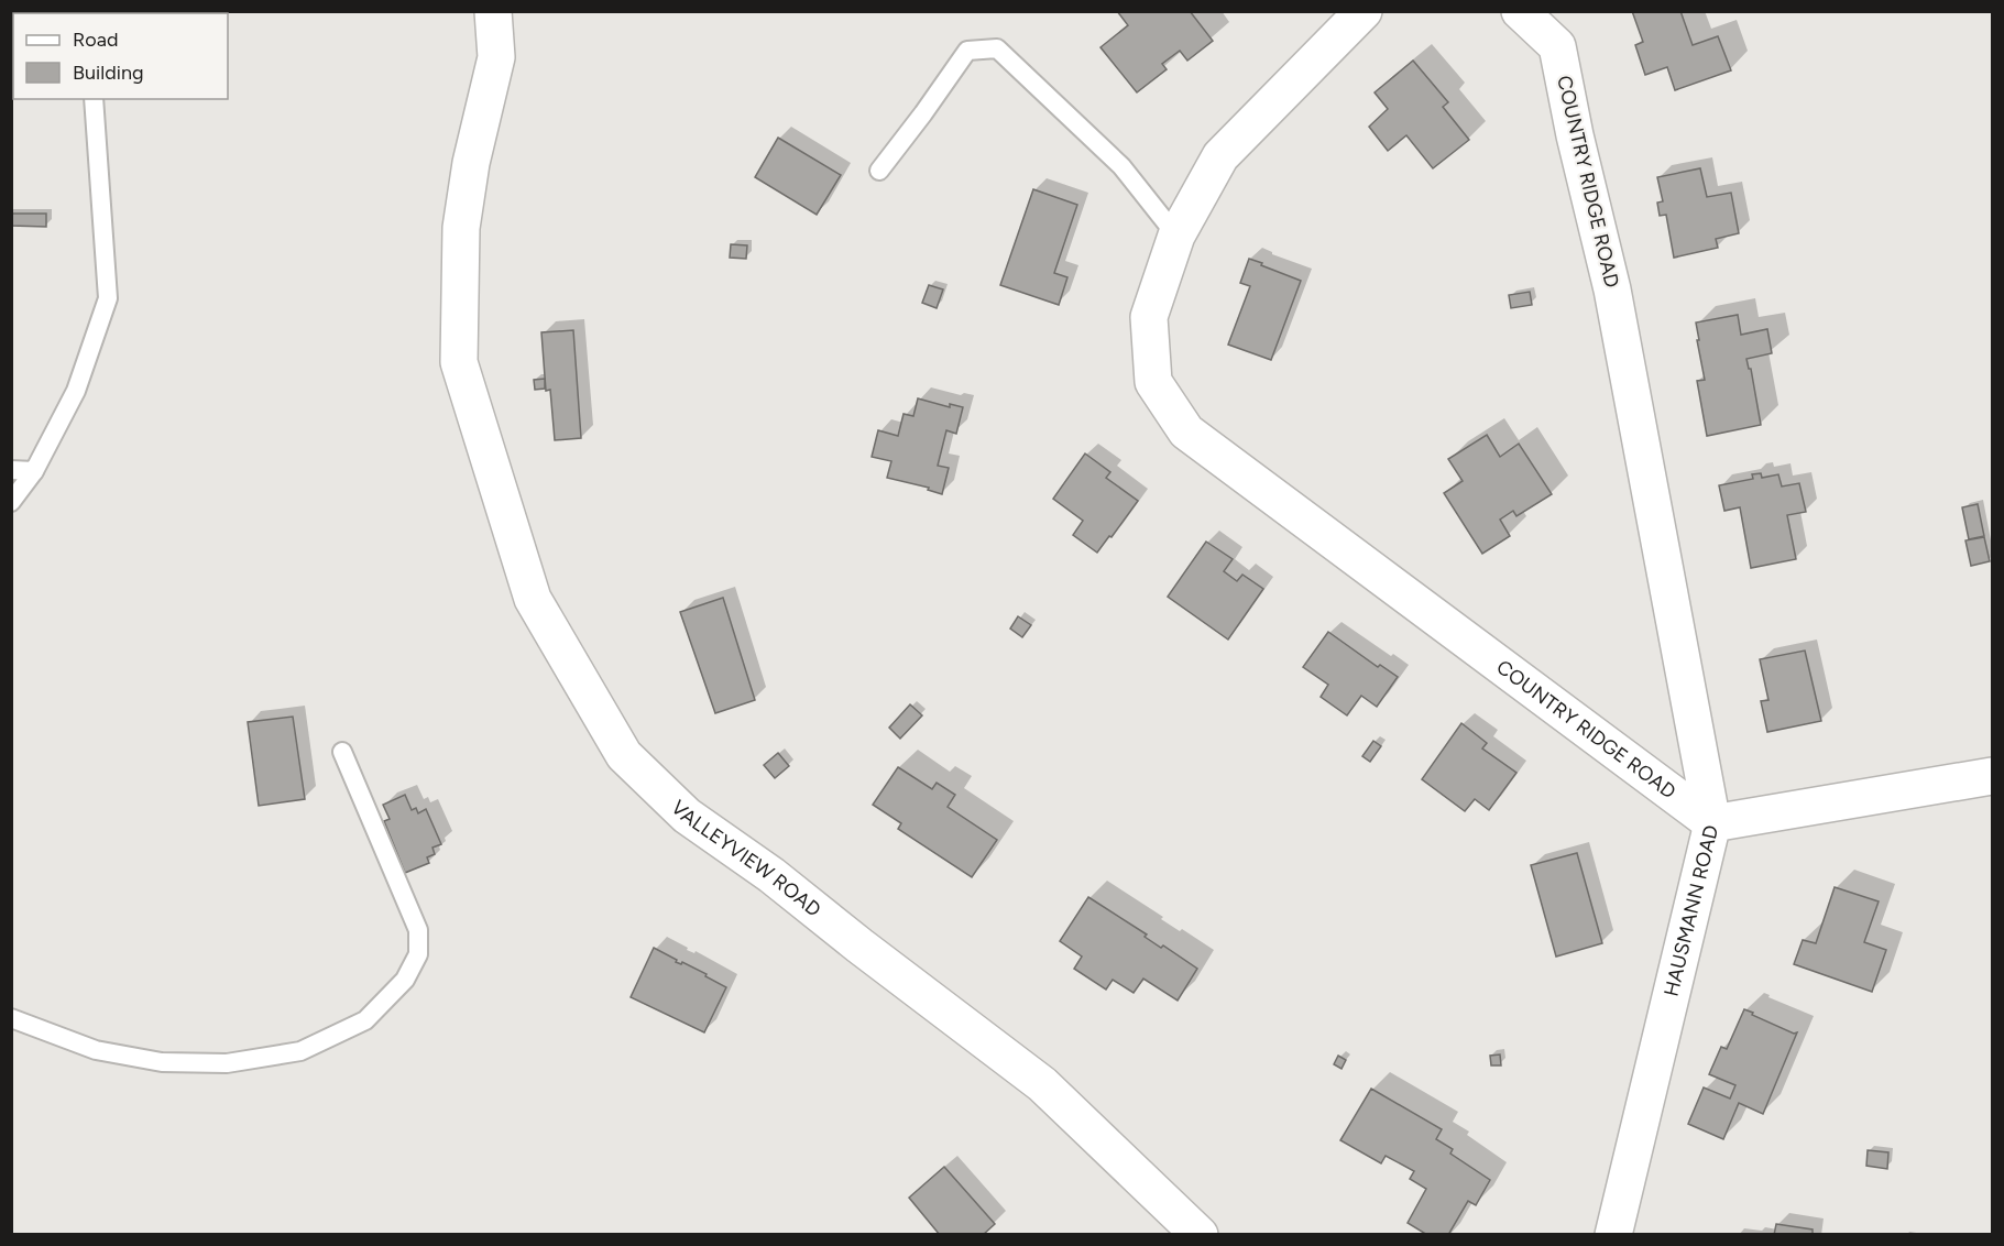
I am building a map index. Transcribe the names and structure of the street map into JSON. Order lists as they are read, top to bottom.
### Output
{
  "streets": {
    "street": ["COUNTRY RIDGE ROAD", "VALLEYVIEW ROAD", "HAUSMANN ROAD"]
  },
  "crossings": [
    ["COUNTRY RIDGE ROAD", "HAUSMANN ROAD"]
  ],
  "legend": ["Road", "Building"]
}
